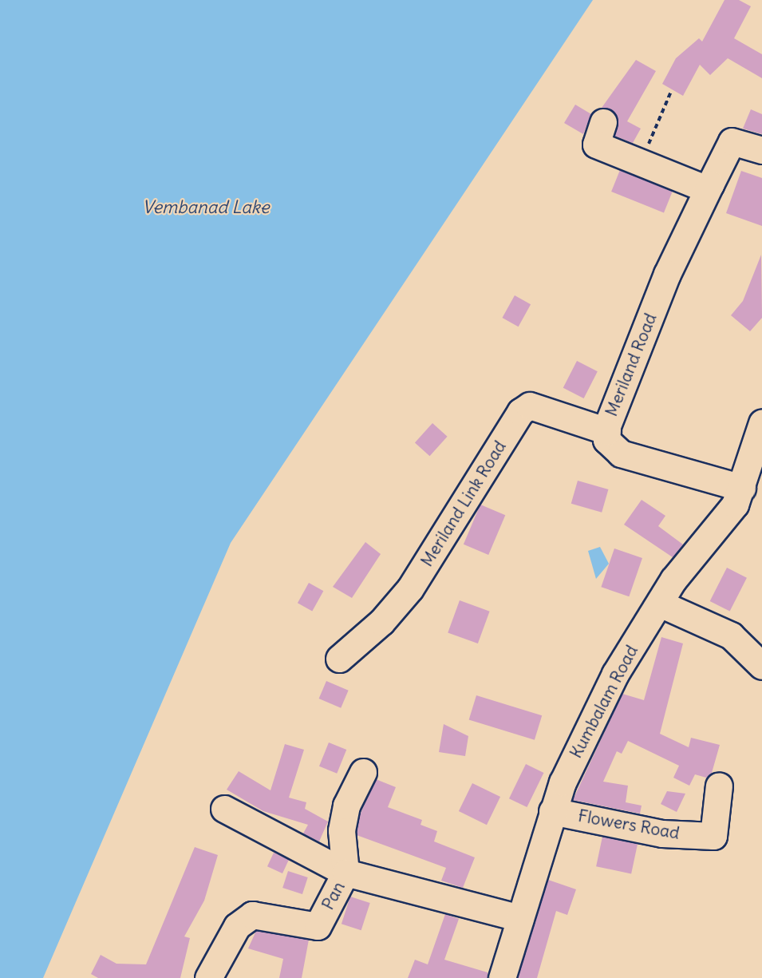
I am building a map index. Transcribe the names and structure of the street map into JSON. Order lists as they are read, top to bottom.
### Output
{
  "streets": {
    "street": [
      "Meriland Road",
      "Meriland Link Road",
      "Kumbalam Road",
      "Flowers Road",
      "Pan"
    ]
  },
  "crossings": [
    ["Meriland Road", "Meriland Link Road"],
    ["Meriland Road", "Kumbalam Road"],
    ["Kumbalam Road", "Flowers Road"],
    ["Kumbalam Road", "Pan"]
  ],
  "water": ["Vembanad Lake"]
}
